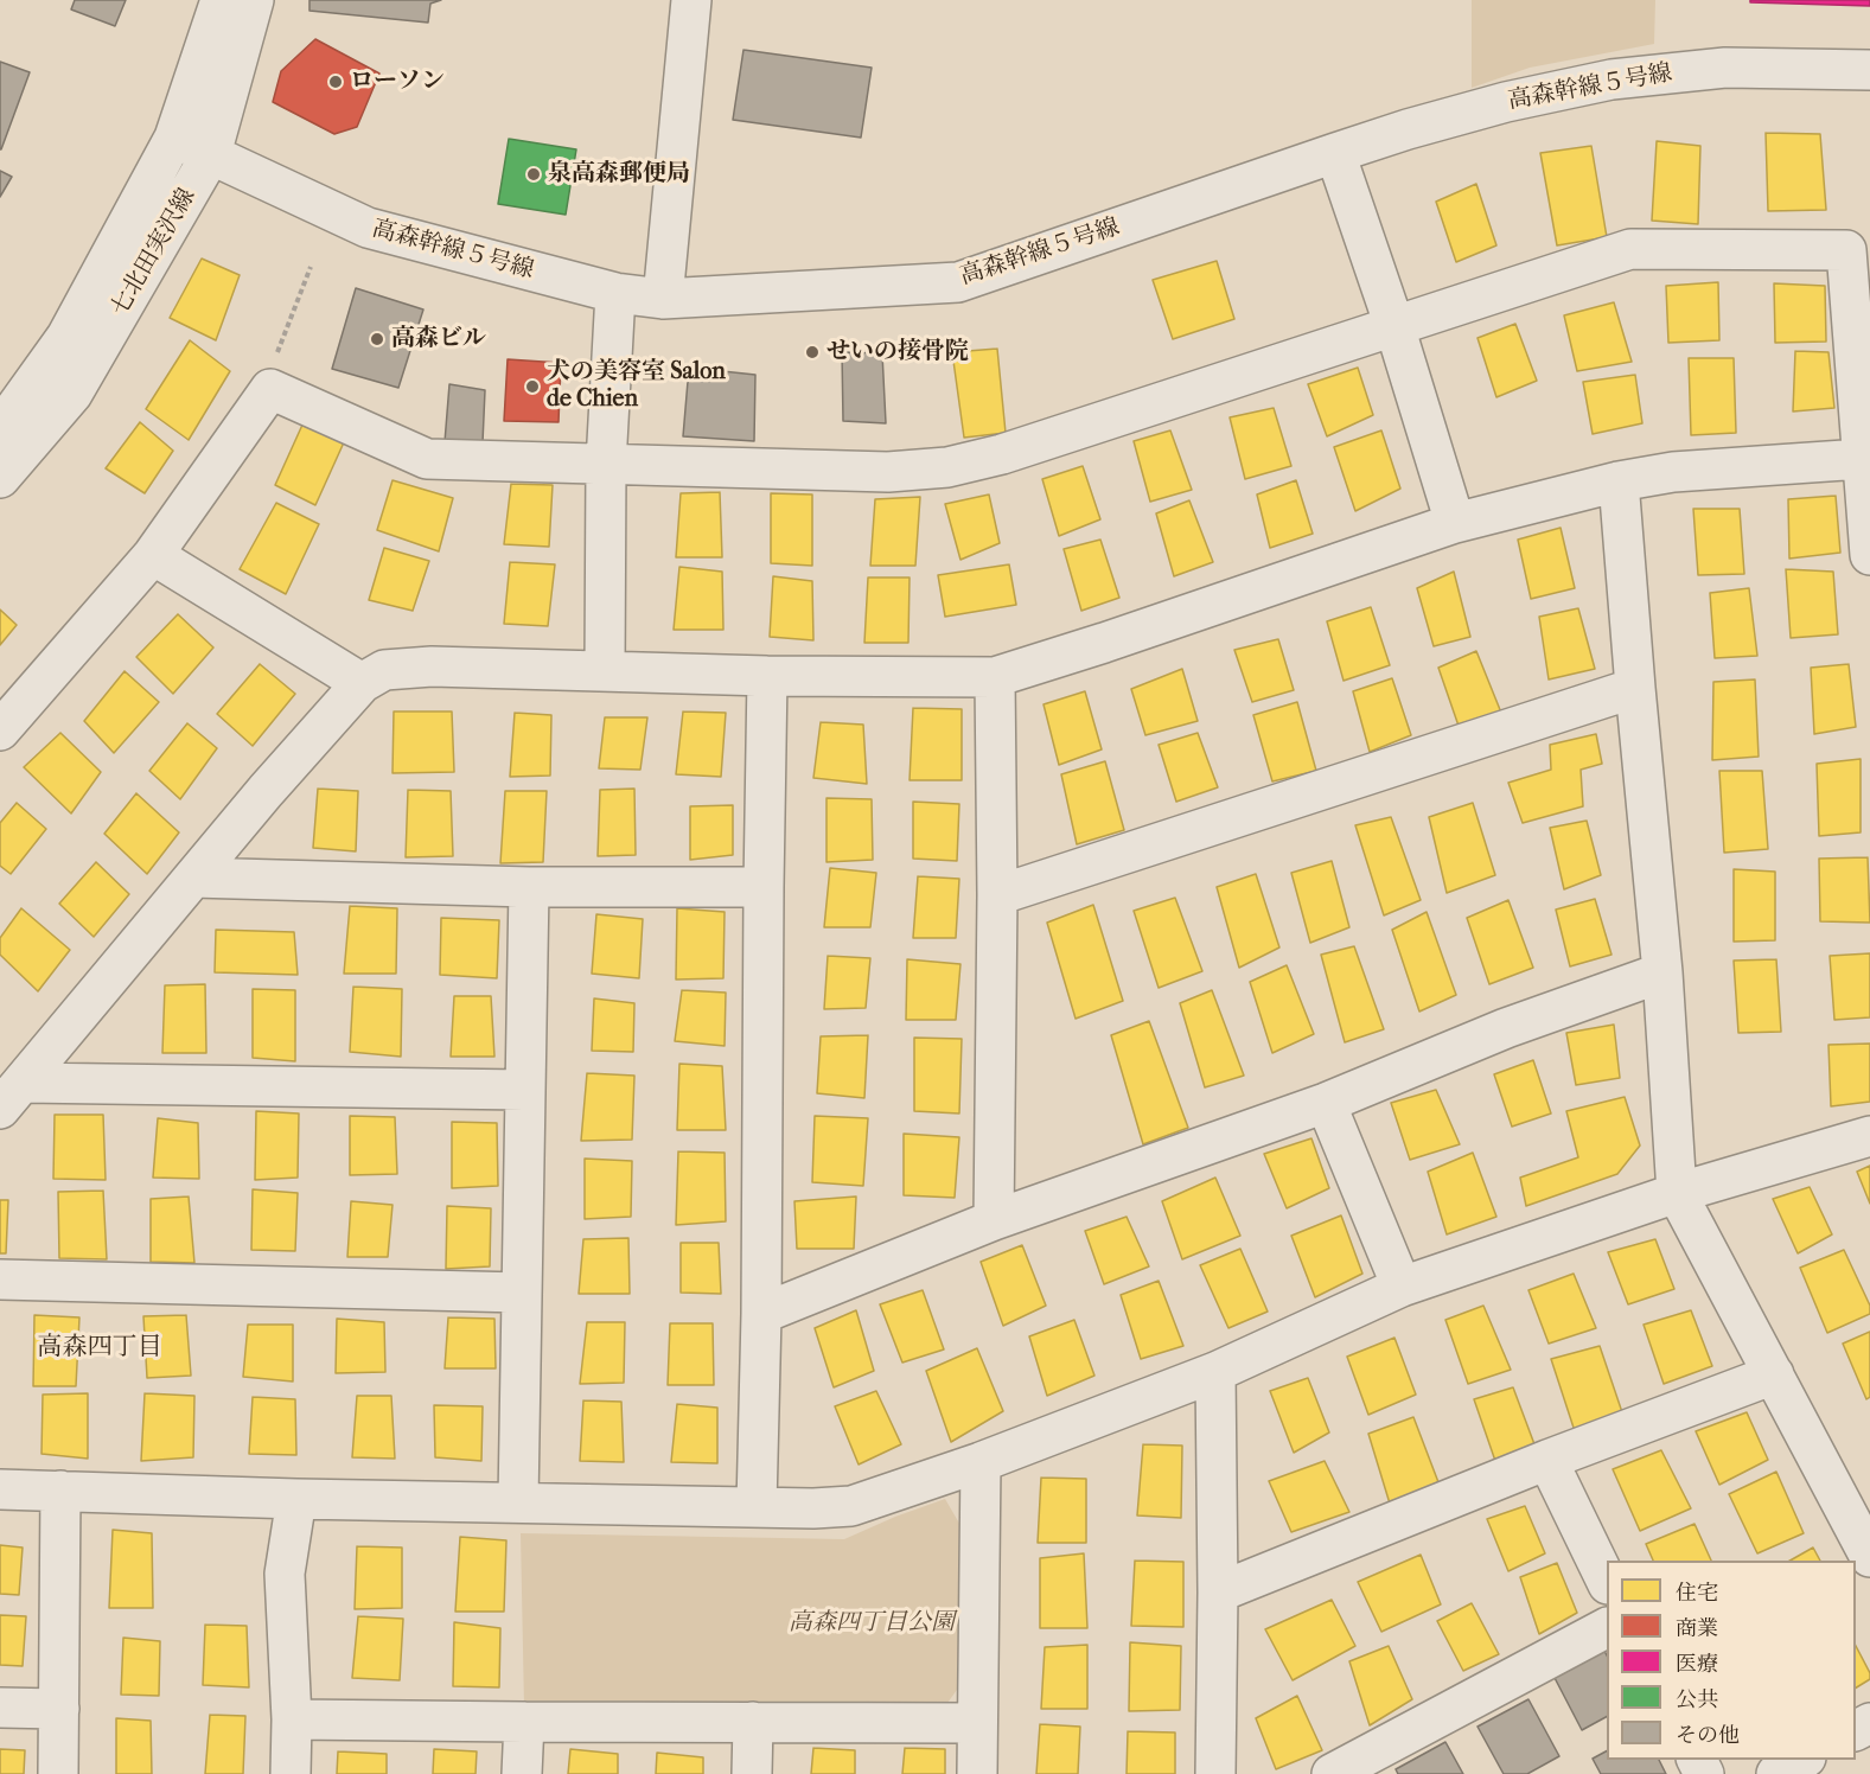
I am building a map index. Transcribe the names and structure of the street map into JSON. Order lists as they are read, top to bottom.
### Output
{
  "streets": {
    "street": ["高森幹線５号線", "七北田実沢線"]
  },
  "crossings": [
    ["高森幹線５号線", "七北田実沢線"]
  ],
  "districts": ["高森四丁目"],
  "parks": ["高森四丁目公園"],
  "places": [
    "ローソン",
    "泉高森郵便局",
    "高森ビル",
    "せいの接骨院",
    "犬の美容室 Salon de Chien"
  ],
  "legend": [
    "住宅",
    "商業",
    "医療",
    "公共",
    "その他"
  ]
}
